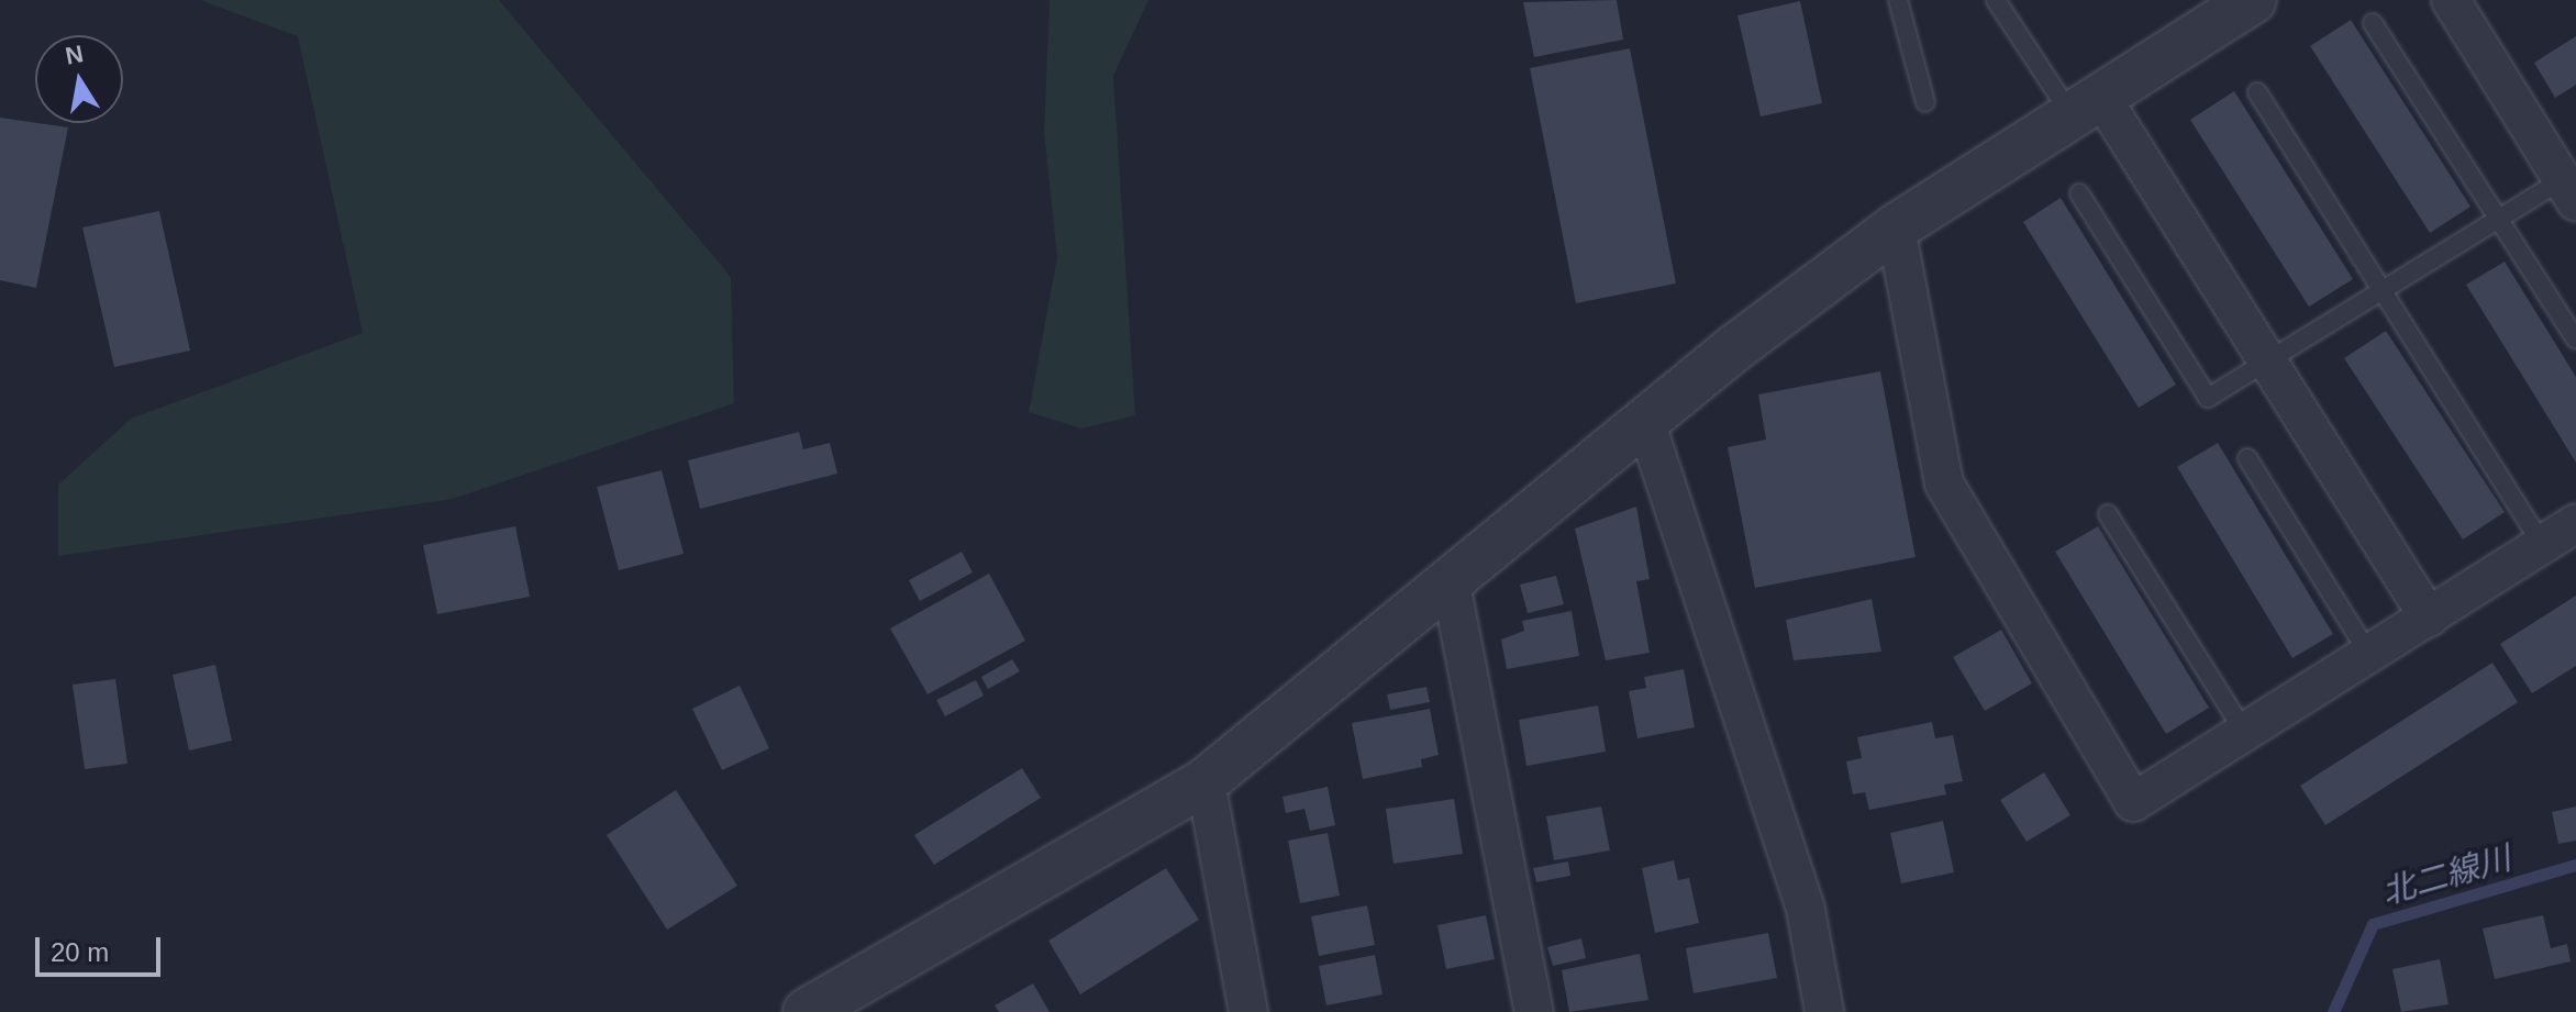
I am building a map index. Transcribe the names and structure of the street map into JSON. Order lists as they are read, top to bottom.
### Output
{
  "water": ["北二線川"],
  "scale_bar": "20 m",
  "north": "top"
}
